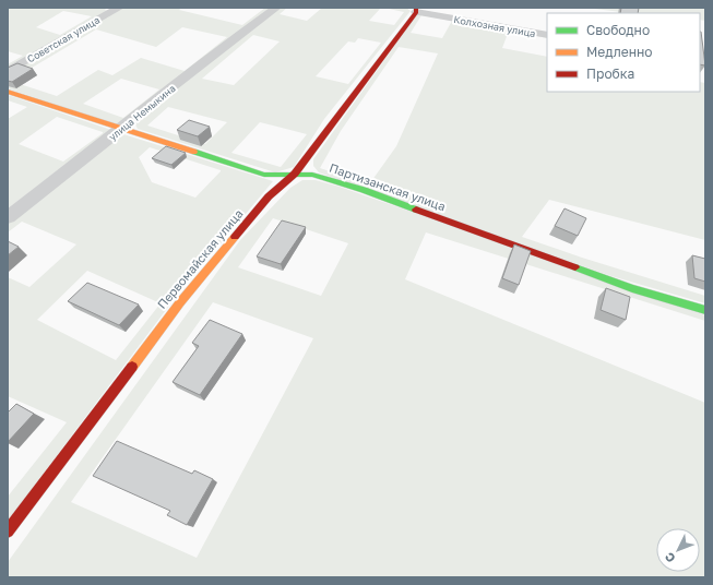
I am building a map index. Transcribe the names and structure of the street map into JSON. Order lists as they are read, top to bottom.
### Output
{
  "streets": {
    "street": [
      "Колхозная улица",
      "Советская улица",
      "улица Немыкина",
      "Партизанская улица",
      "Первомайская улица"
    ]
  },
  "crossings": [
    ["Колхозная улица", "Первомайская улица"],
    ["улица Немыкина", "Партизанская улица"],
    ["Партизанская улица", "Первомайская улица"]
  ],
  "legend": ["Свободно", "Медленно", "Пробка"],
  "north": "bottom left"
}
